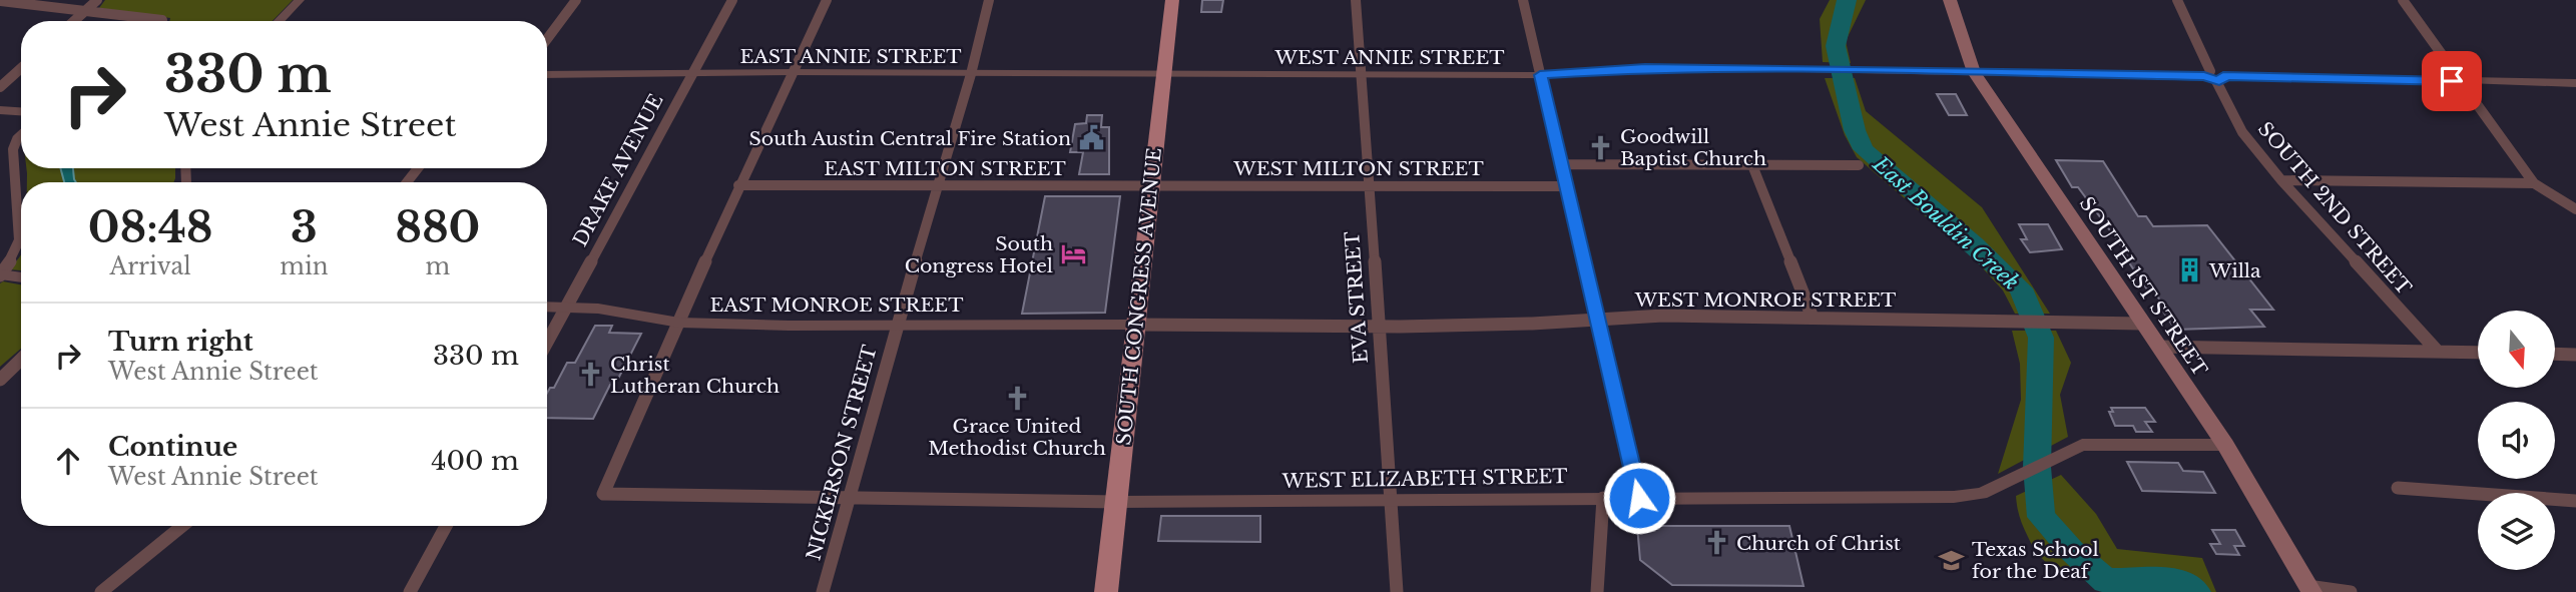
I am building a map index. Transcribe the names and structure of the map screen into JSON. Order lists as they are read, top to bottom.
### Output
{
  "streets": {
    "main road": ["SOUTH 1ST STREET", "SOUTH CONGRESS AVENUE"],
    "street": [
      "EAST ANNIE STREET",
      "WEST ANNIE STREET",
      "EAST MILTON STREET",
      "WEST MILTON STREET",
      "DRAKE AVENUE",
      "SOUTH 2ND STREET",
      "EVA STREET",
      "WEST MONROE STREET",
      "EAST MONROE STREET",
      "NICKERSON STREET",
      "WEST ELIZABETH STREET"
    ]
  },
  "crossings": [
    ["EAST ANNIE STREET", "WEST ANNIE STREET"],
    ["EAST ANNIE STREET", "DRAKE AVENUE"],
    ["EAST ANNIE STREET", "SOUTH CONGRESS AVENUE"],
    ["EAST ANNIE STREET", "NICKERSON STREET"],
    ["WEST ANNIE STREET", "SOUTH 2ND STREET"],
    ["WEST ANNIE STREET", "SOUTH 1ST STREET"],
    ["WEST ANNIE STREET", "SOUTH CONGRESS AVENUE"],
    ["WEST ANNIE STREET", "EVA STREET"],
    ["EAST MILTON STREET", "WEST MILTON STREET"],
    ["EAST MILTON STREET", "SOUTH CONGRESS AVENUE"],
    ["EAST MILTON STREET", "NICKERSON STREET"],
    ["WEST MILTON STREET", "SOUTH CONGRESS AVENUE"],
    ["WEST MILTON STREET", "EVA STREET"],
    ["DRAKE AVENUE", "EAST MONROE STREET"],
    ["SOUTH 1ST STREET", "WEST MONROE STREET"],
    ["SOUTH 1ST STREET", "WEST ELIZABETH STREET"],
    ["SOUTH CONGRESS AVENUE", "WEST MONROE STREET"],
    ["SOUTH CONGRESS AVENUE", "EAST MONROE STREET"],
    ["SOUTH CONGRESS AVENUE", "WEST ELIZABETH STREET"],
    ["EVA STREET", "WEST MONROE STREET"],
    ["EVA STREET", "WEST ELIZABETH STREET"],
    ["WEST MONROE STREET", "EAST MONROE STREET"],
    ["EAST MONROE STREET", "NICKERSON STREET"]
  ],
  "water": ["East Bouldin Creek"],
  "places": {
    "public building": ["South Austin Central Fire Station"],
    "church": [
      "Goodwill Baptist Church",
      "Christ Lutheran Church",
      "Grace United Methodist Church",
      "Church of Christ"
    ],
    "hotel": ["South Congress Hotel"],
    "building": ["Willa"],
    "school or university": ["Texas School for the Deaf"]
  },
  "north": "bottom",
  "page": {
    "turn": ["330 m", "West Annie Street"],
    "eta": [
      "08:48",
      "Arrival",
      "3",
      "min",
      "880",
      "m"
    ],
    "list": [
      {
        "name": "Turn right",
        "note": "West Annie Street",
        "value": "330 m"
      },
      {
        "name": "Continue",
        "note": "West Annie Street",
        "value": "400 m"
      }
    ]
  }
}
